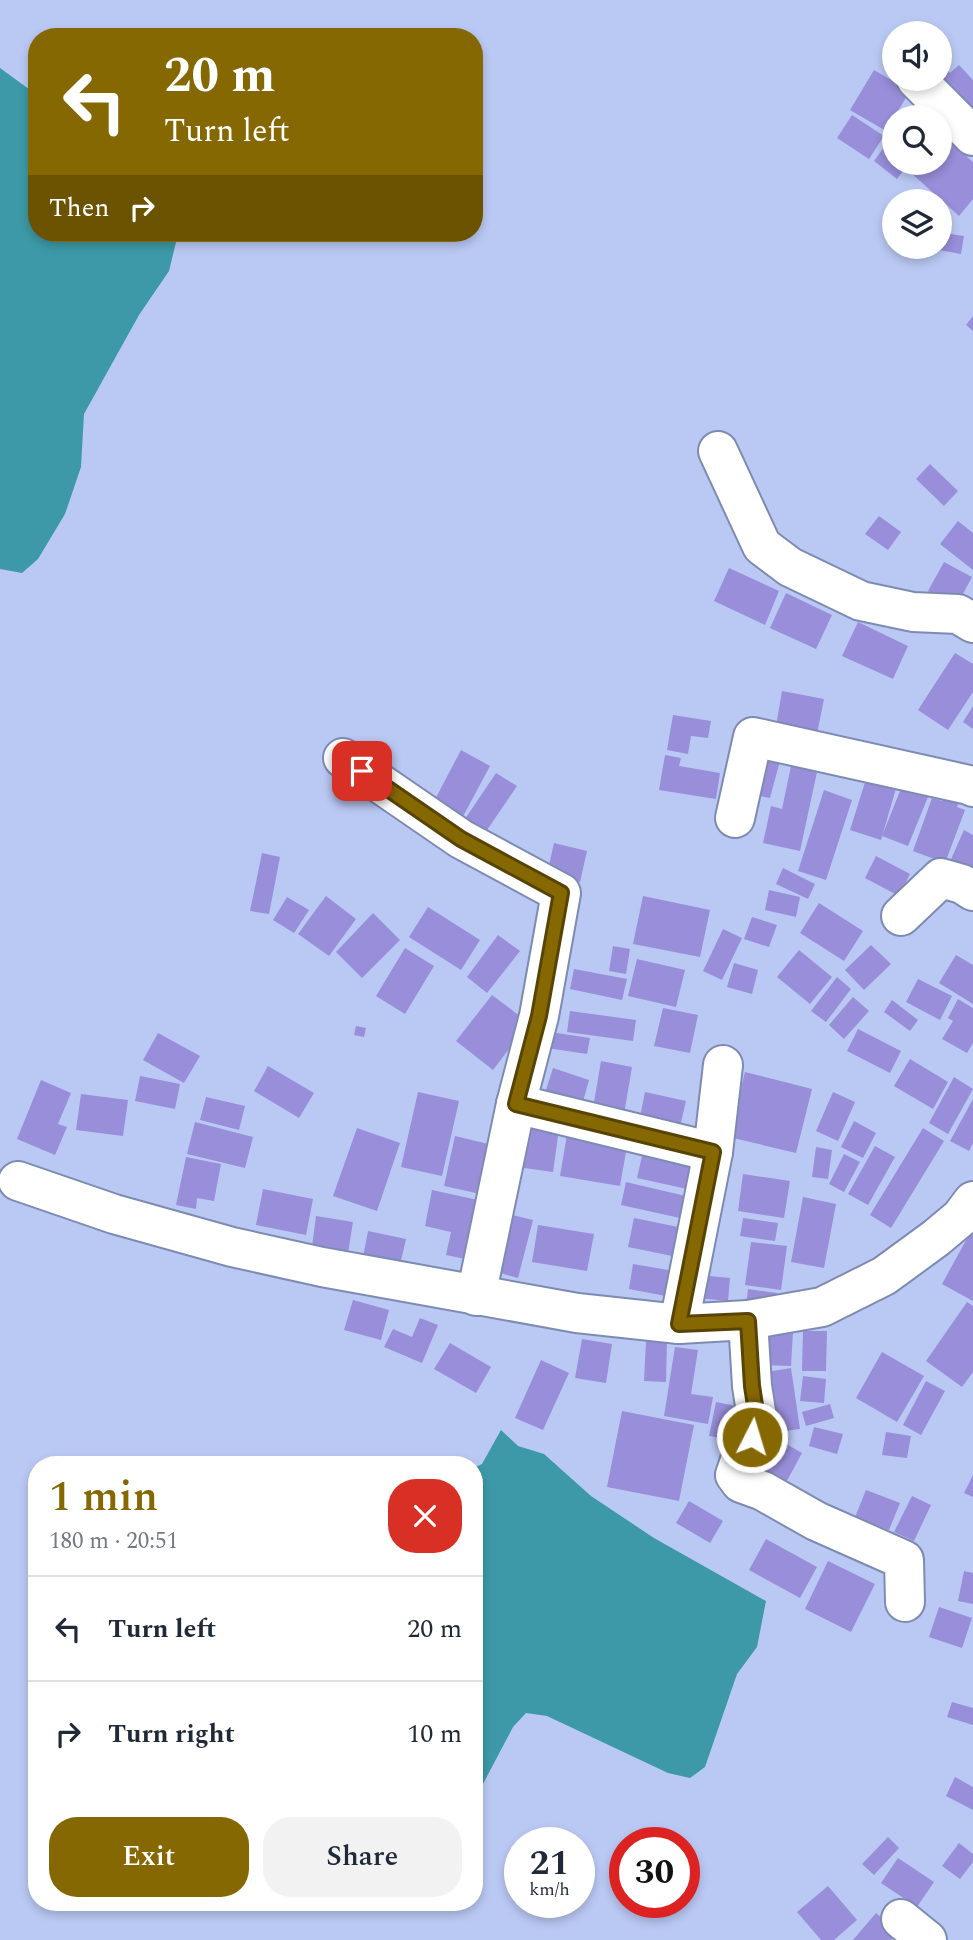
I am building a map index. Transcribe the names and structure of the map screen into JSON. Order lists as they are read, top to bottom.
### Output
{
  "page": {
    "turn": ["20 m", "Turn left"],
    "then": "Then",
    "heading": ["1 min", "180 m · 20:51"],
    "list": [
      {
        "name": "Turn left",
        "value": "20 m"
      },
      {
        "name": "Turn right",
        "value": "10 m"
      }
    ],
    "buttons": ["Exit", "Share"],
    "speed": "21 km/h",
    "limit": "30"
  }
}
